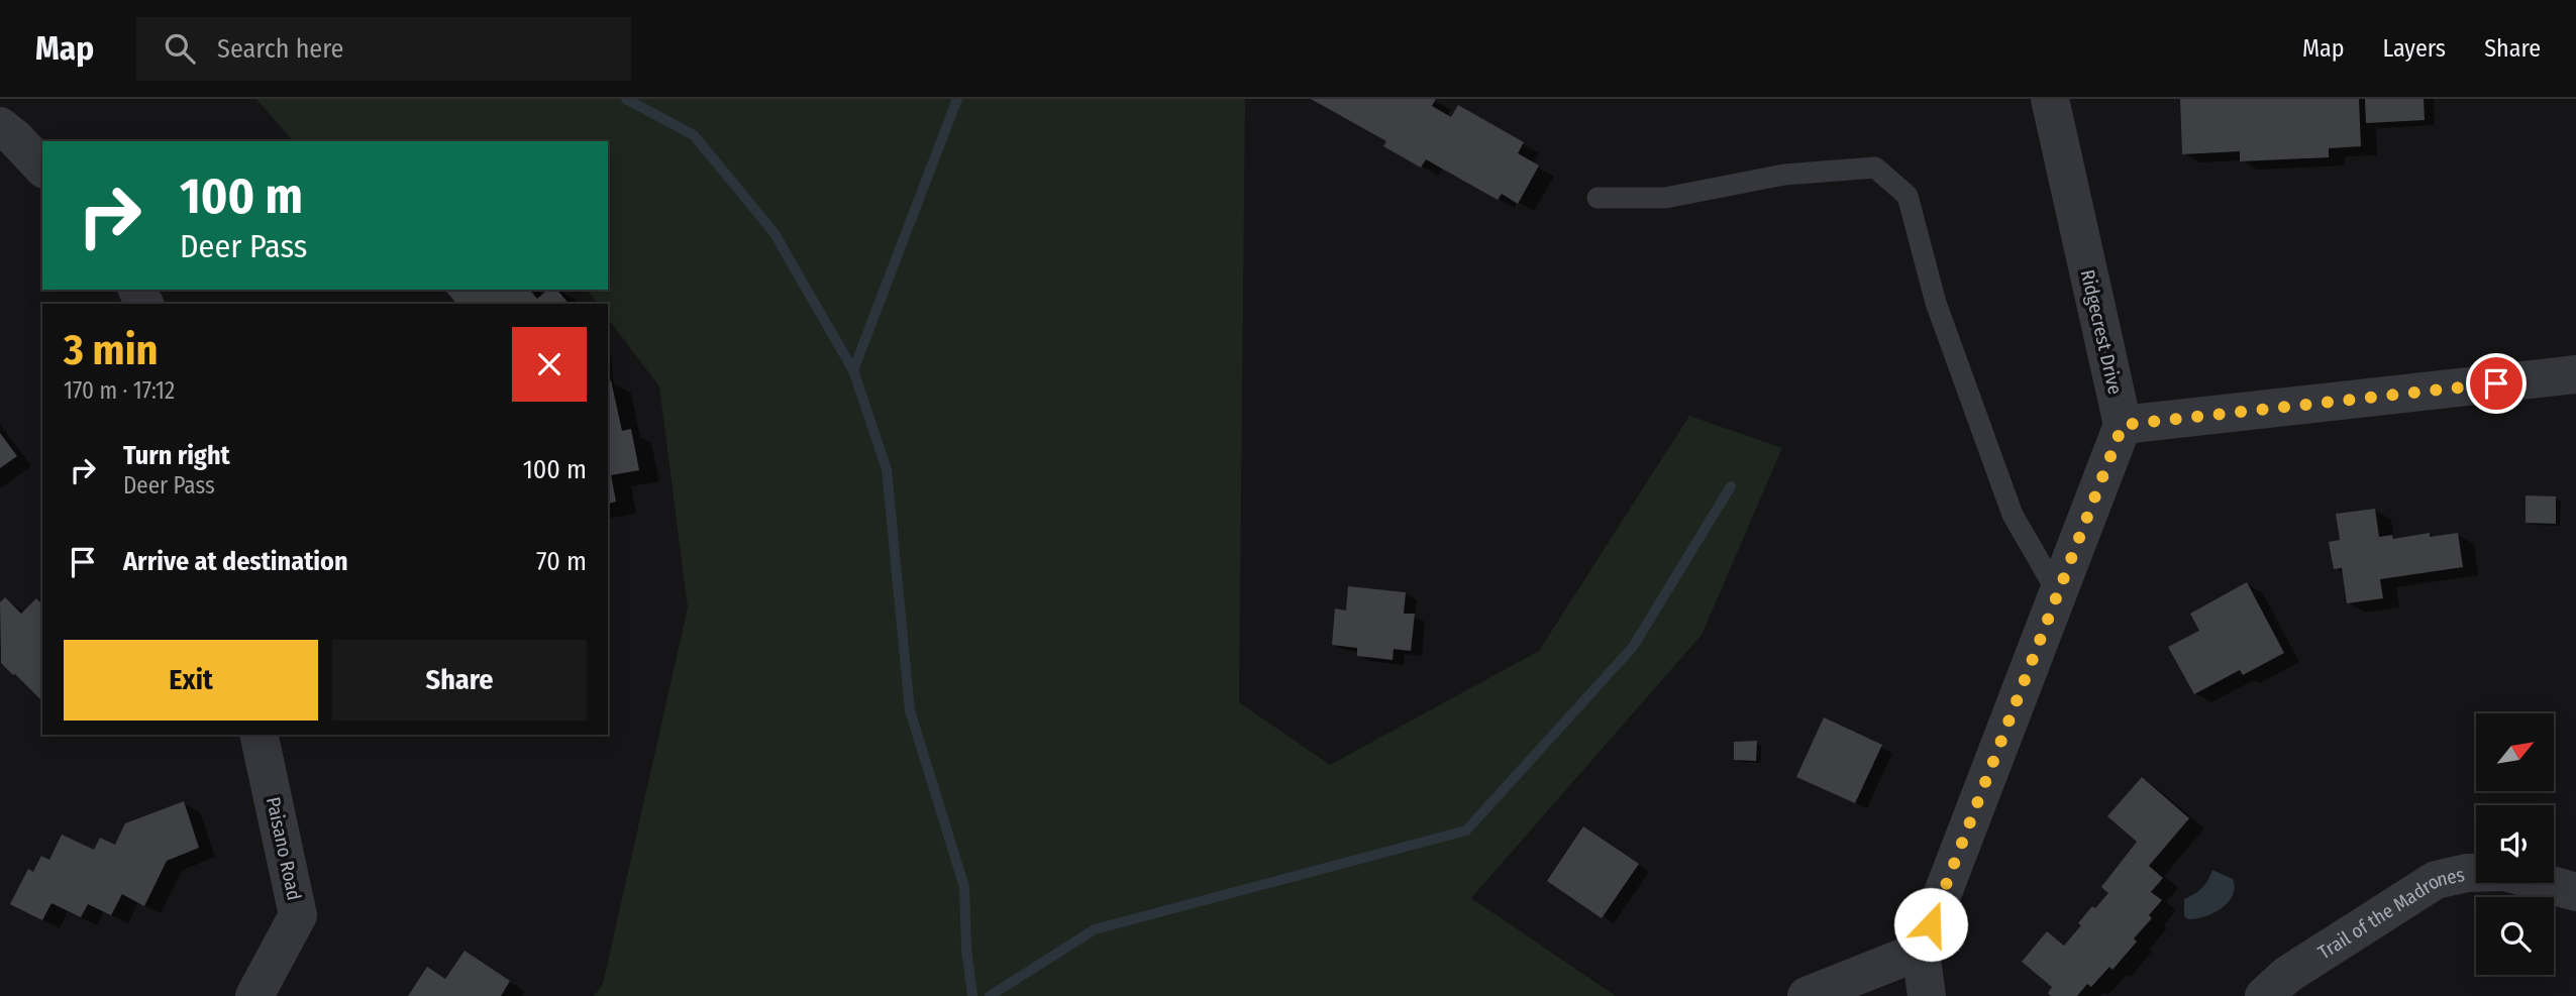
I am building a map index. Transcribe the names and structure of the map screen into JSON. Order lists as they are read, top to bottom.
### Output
{
  "streets": {
    "street": ["Ridgecrest Drive", "Paisano Road", "Trail of the Madrones"]
  },
  "north": "top right",
  "page": {
    "header": "Map",
    "search": "Search here",
    "nav": ["Map", "Layers", "Share"],
    "turn": ["100 m", "Deer Pass"],
    "heading": ["3 min", "170 m · 17:12"],
    "list": [
      {
        "name": "Turn right",
        "note": "Deer Pass",
        "value": "100 m"
      },
      {
        "name": "Arrive at destination",
        "value": "70 m"
      }
    ],
    "buttons": ["Exit", "Share"]
  }
}
